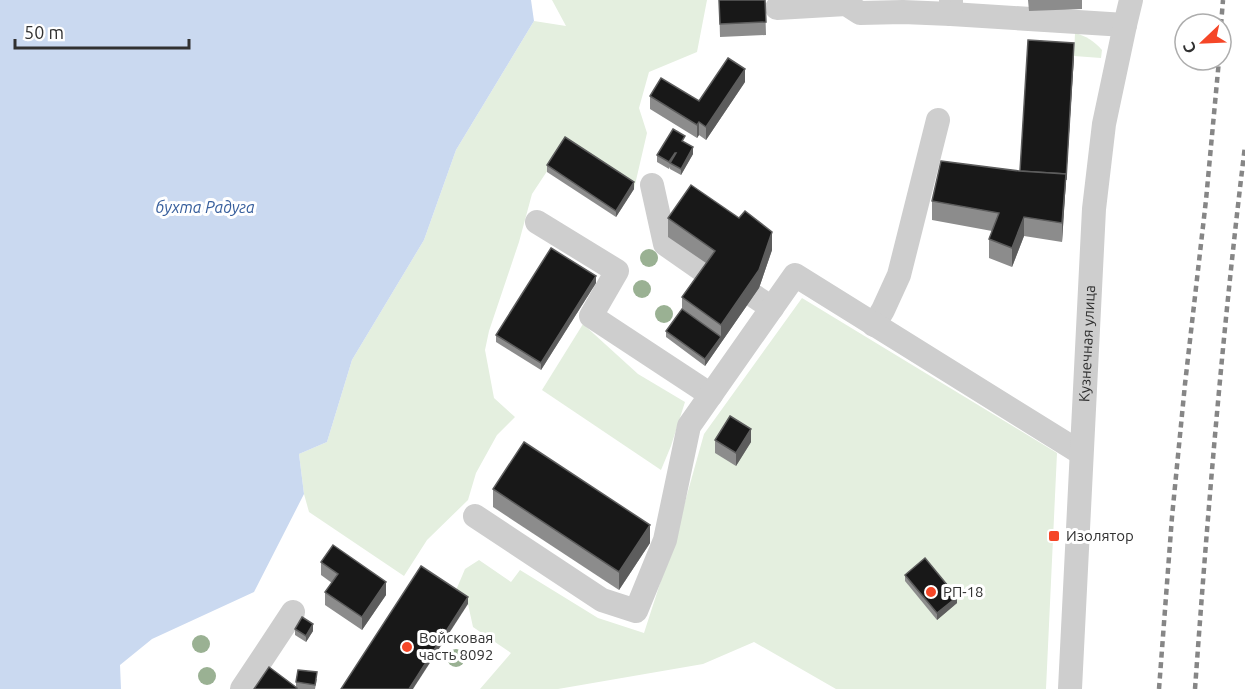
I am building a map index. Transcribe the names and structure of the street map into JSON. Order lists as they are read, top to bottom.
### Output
{
  "streets": {
    "street": ["Кузнечная улица"]
  },
  "water": ["бухта Радуга"],
  "places": {
    "transit": ["Изолятор"],
    "other": ["РП-18", "Войсковая часть 8092"]
  },
  "scale_bar": "50 m",
  "north": "bottom left"
}
